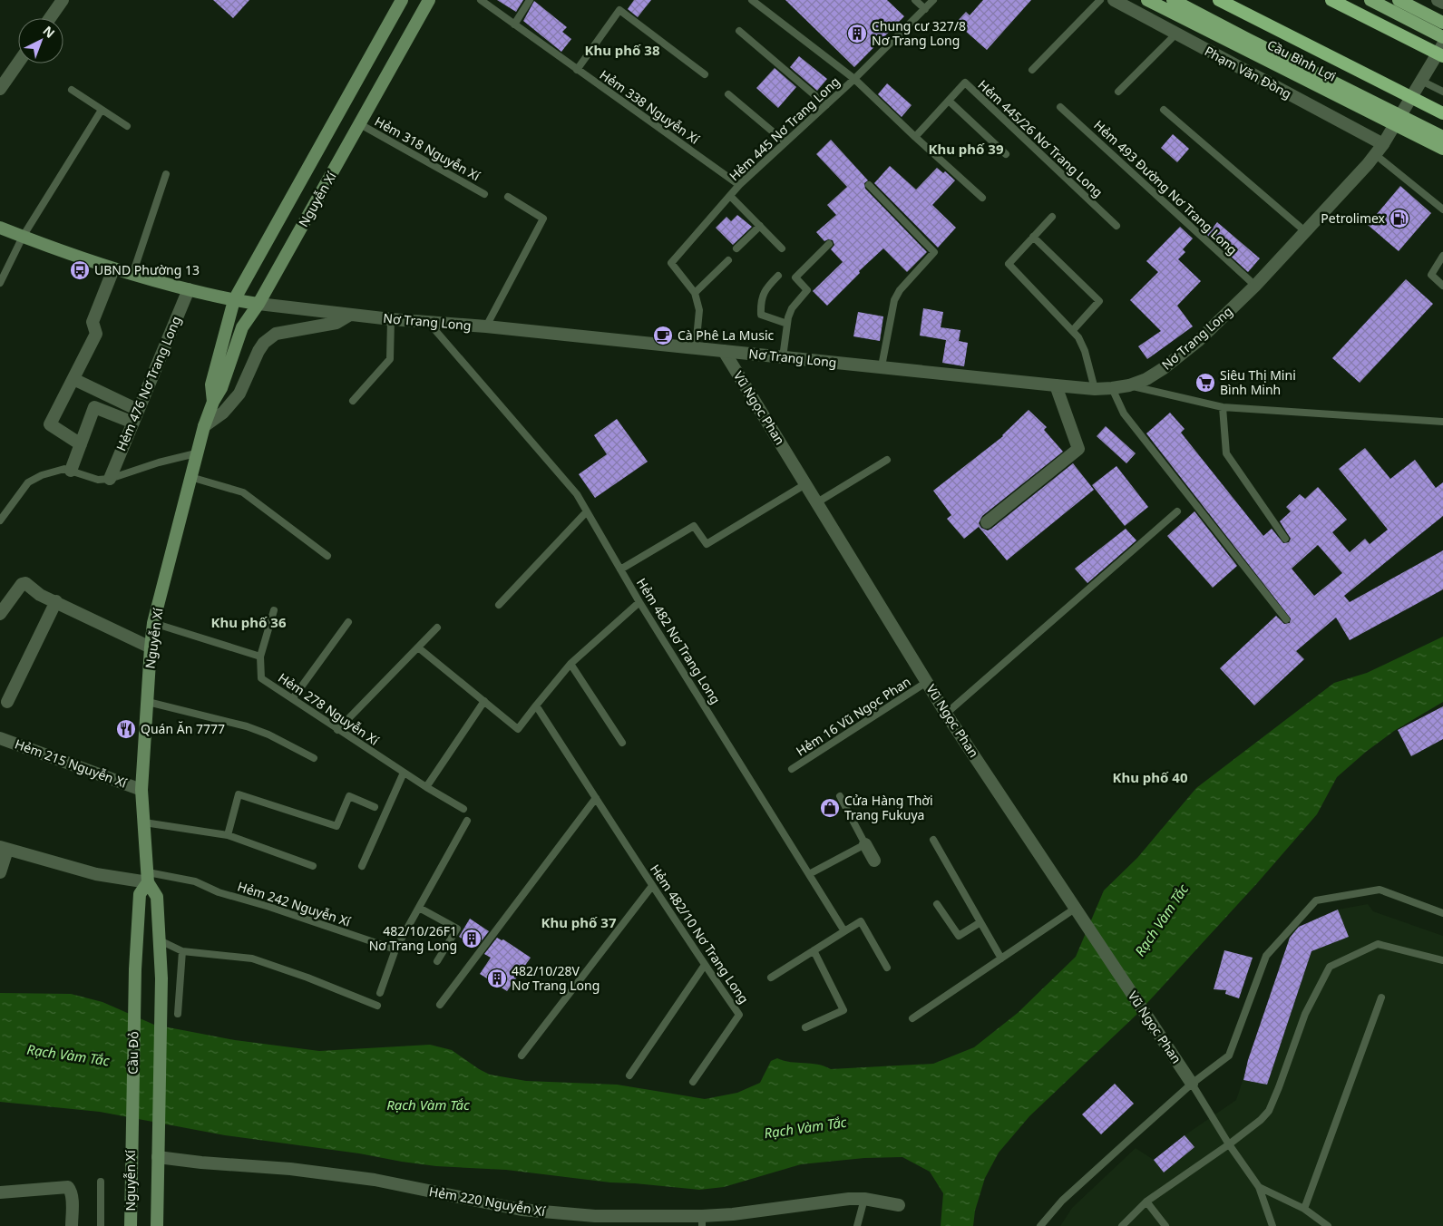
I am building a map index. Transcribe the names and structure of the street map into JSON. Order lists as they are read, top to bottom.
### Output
{
  "streets": {
    "highway": ["Cầu Bình Lợi"],
    "main road": ["Nguyễn Xí", "Nơ Trang Long", "Cầu Đỏ"],
    "street": [
      "Phạm Văn Đồng",
      "Hẻm 476 Nơ Trang Long",
      "Vũ Ngọc Phan",
      "Hẻm 215 Nguyễn Xí",
      "Hẻm 220 Nguyễn Xí"
    ],
    "lane": [
      "Hẻm 338 Nguyễn Xí",
      "Hẻm 445 Nơ Trang Long",
      "Hẻm 445/26 Nơ Trang Long",
      "Hẻm 318 Nguyễn Xí",
      "Hẻm 493 Đường Nơ Trang Long",
      "Hẻm 482 Nơ Trang Long",
      "Hẻm 278 Nguyễn Xí",
      "Hẻm 16 Vũ Ngọc Phan",
      "Hẻm 242 Nguyễn Xí",
      "Hẻm 482/10 Nơ Trang Long"
    ]
  },
  "crossings": [
    ["Phạm Văn Đồng", "Nơ Trang Long"],
    ["Hẻm 338 Nguyễn Xí", "Hẻm 445 Nơ Trang Long"],
    ["Hẻm 445 Nơ Trang Long", "Nơ Trang Long"],
    ["Hẻm 318 Nguyễn Xí", "Nguyễn Xí"],
    ["Hẻm 493 Đường Nơ Trang Long", "Nơ Trang Long"],
    ["Nguyễn Xí", "Nơ Trang Long"],
    ["Nguyễn Xí", "Hẻm 215 Nguyễn Xí"],
    ["Nguyễn Xí", "Hẻm 242 Nguyễn Xí"],
    ["Nguyễn Xí", "Cầu Đỏ"],
    ["Nguyễn Xí", "Hẻm 220 Nguyễn Xí"],
    ["Nơ Trang Long", "Hẻm 476 Nơ Trang Long"],
    ["Nơ Trang Long", "Vũ Ngọc Phan"],
    ["Nơ Trang Long", "Hẻm 482 Nơ Trang Long"],
    ["Vũ Ngọc Phan", "Hẻm 16 Vũ Ngọc Phan"]
  ],
  "districts": [
    "Khu phố 38",
    "Khu phố 39",
    "Khu phố 36",
    "Khu phố 40",
    "Khu phố 37"
  ],
  "water": ["Rạch Vàm Tắc"],
  "places": {
    "building": ["Chung cư 327/8 Nơ Trang Long", "482/10/26F1 Nơ Trang Long", "482/10/28V Nơ Trang Long"],
    "fuel station": ["Petrolimex"],
    "bus stop": ["UBND Phường 13"],
    "cafe": ["Cà Phê La Music"],
    "supermarket": ["Siêu Thị Mini Bình Minh"],
    "restaurant": ["Quán Ăn 7777"],
    "shop": ["Cửa Hàng Thời Trang Fukuya"]
  },
  "north": "top right"
}
